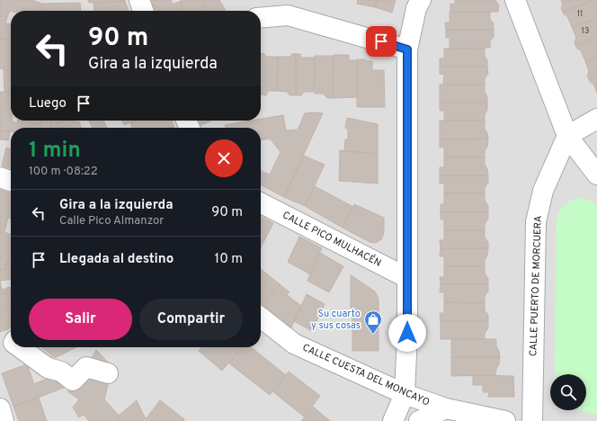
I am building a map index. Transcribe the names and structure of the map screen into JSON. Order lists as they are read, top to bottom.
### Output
{
  "streets": {
    "street": ["CALLE PICO MULHACÉN", "CALLE PUERTO DE MORCUERA", "CALLE CUESTA DEL MONCAYO"]
  },
  "places": {
    "shop": ["Su cuarto y sus cosas"]
  },
  "house_numbers": ["11", "13"],
  "page": {
    "turn": ["90 m", "Gira a la izquierda"],
    "then": "Luego",
    "heading": ["1 min", "100 m · 08:22"],
    "list": [
      {
        "name": "Gira a la izquierda",
        "note": "Calle Pico Almanzor",
        "value": "90 m"
      },
      {
        "name": "Llegada al destino",
        "value": "10 m"
      }
    ],
    "buttons": ["Salir", "Compartir"]
  }
}
